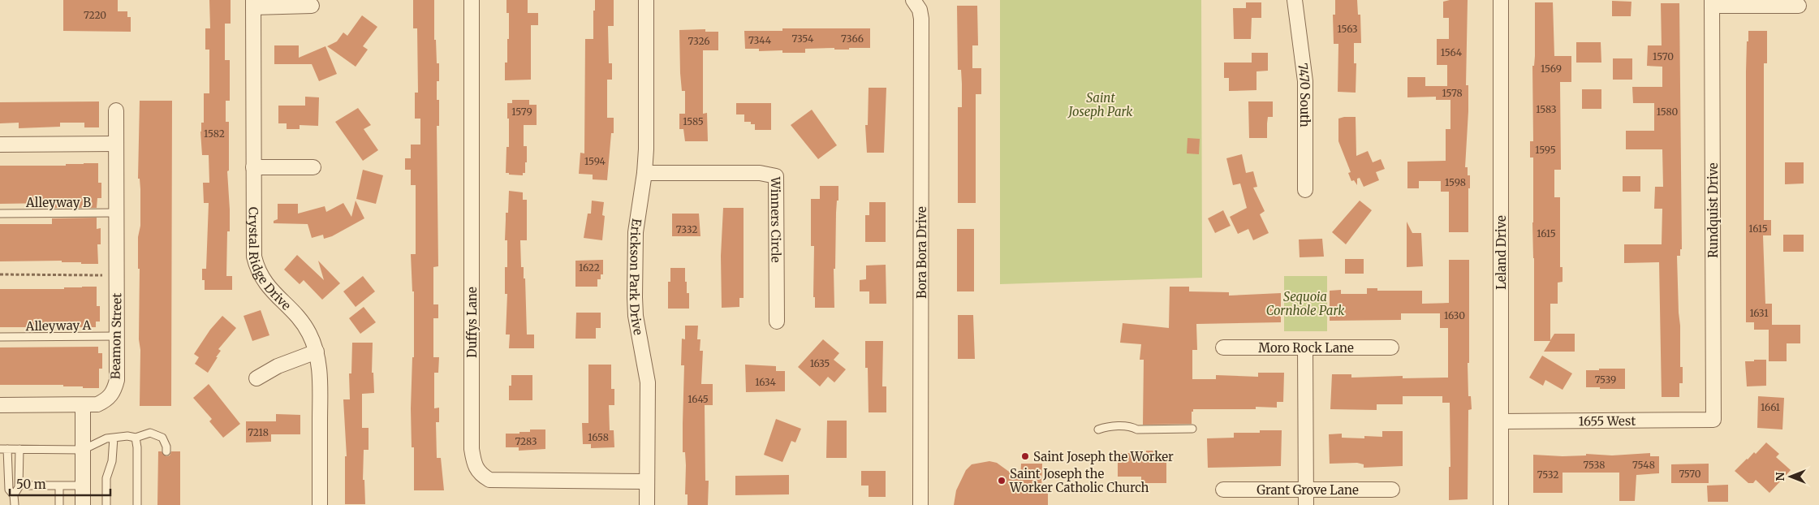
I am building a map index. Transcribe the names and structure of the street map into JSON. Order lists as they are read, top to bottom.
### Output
{
  "streets": {
    "street": [
      "7470 South",
      "Rundquist Drive",
      "Winners Circle",
      "Bora Bora Drive",
      "Leland Drive",
      "Crystal Ridge Drive",
      "Erickson Park Drive",
      "Duffys Lane",
      "Beamon Street",
      "Moro Rock Lane",
      "1655 West",
      "Grant Grove Lane"
    ],
    "lane": ["Alleyway B", "Alleyway A"]
  },
  "crossings": [
    ["Alleyway B", "Beamon Street"],
    ["Rundquist Drive", "1655 West"],
    ["Winners Circle", "Erickson Park Drive"],
    ["Leland Drive", "1655 West"],
    ["Erickson Park Drive", "Duffys Lane"],
    ["Alleyway A", "Beamon Street"]
  ],
  "parks": ["Saint Joseph Park", "Sequoia Cornhole Park"],
  "places": ["Saint Joseph the Worker", "Saint Joseph the Worker Catholic Church"],
  "house_numbers": [
    "7220",
    "1563",
    "7354",
    "7366",
    "7344",
    "7326",
    "1564",
    "1570",
    "1569",
    "1578",
    "1583",
    "1579",
    "1580",
    "1585",
    "1582",
    "1595",
    "1594",
    "1598",
    "1615",
    "7332",
    "1615",
    "1622",
    "1631",
    "1630",
    "1635",
    "7539",
    "1634",
    "1645",
    "1661",
    "7218",
    "1658",
    "7283",
    "7538",
    "7548",
    "7570",
    "7532"
  ],
  "scale_bar": "50 m",
  "north": "left"
}
